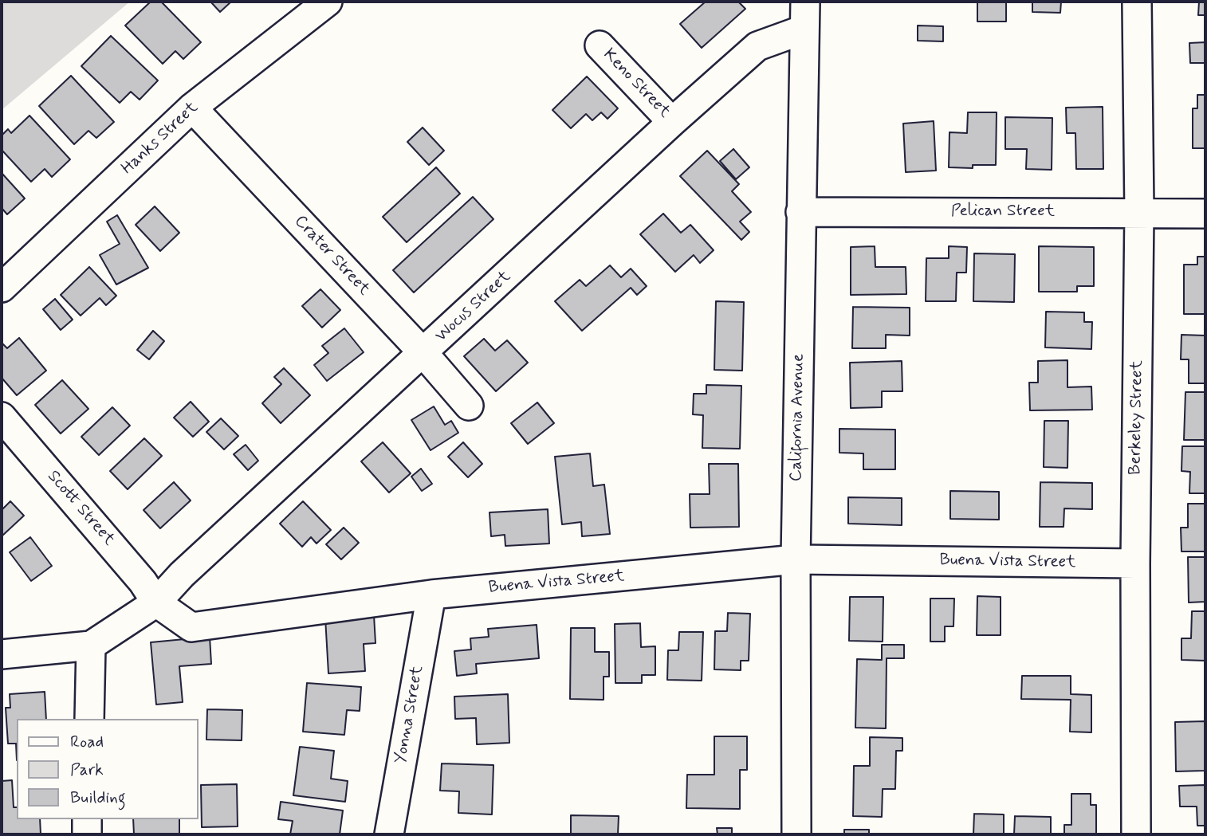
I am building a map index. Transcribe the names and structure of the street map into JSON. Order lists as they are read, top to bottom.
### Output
{
  "streets": {
    "street": [
      "Keno Street",
      "Hanks Street",
      "Pelican Street",
      "Crater Street",
      "Wocus Street",
      "California Avenue",
      "Berkeley Street",
      "Scott Street",
      "Buena Vista Street",
      "Yonna Street"
    ]
  },
  "crossings": [
    ["Keno Street", "Wocus Street"],
    ["Hanks Street", "Crater Street"],
    ["Pelican Street", "California Avenue"],
    ["Pelican Street", "Berkeley Street"],
    ["Crater Street", "Wocus Street"],
    ["Wocus Street", "California Avenue"],
    ["Wocus Street", "Scott Street"],
    ["Wocus Street", "Buena Vista Street"],
    ["California Avenue", "Buena Vista Street"],
    ["Berkeley Street", "Buena Vista Street"],
    ["Scott Street", "Buena Vista Street"],
    ["Buena Vista Street", "Yonna Street"]
  ],
  "legend": ["Road", "Park", "Building"]
}
